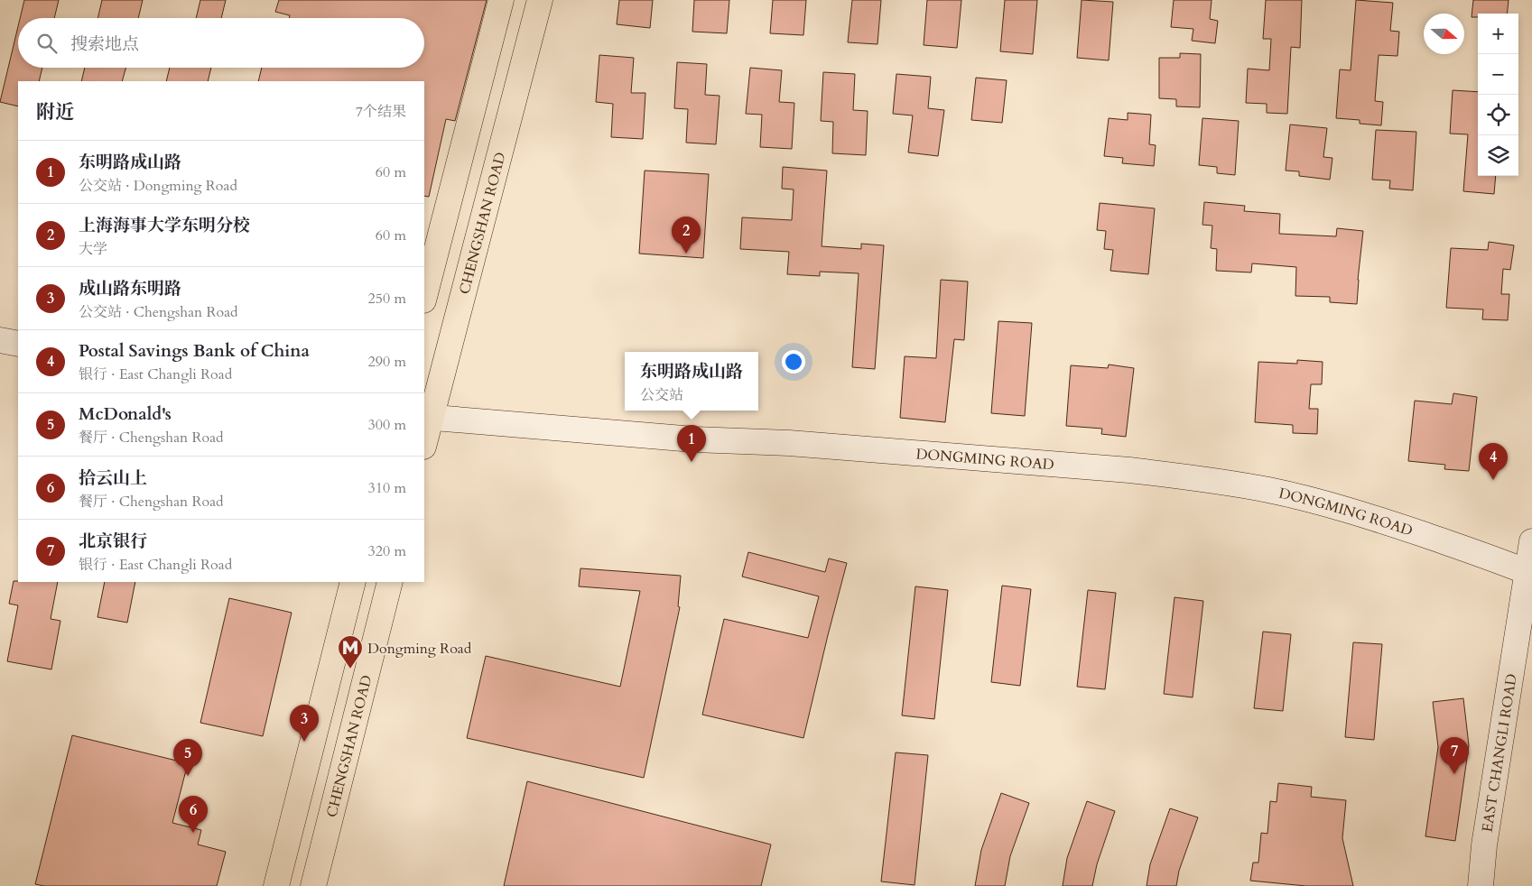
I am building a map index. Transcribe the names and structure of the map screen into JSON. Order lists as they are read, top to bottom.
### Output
{
  "streets": {
    "main road": ["CHENGSHAN ROAD", "DONGMING ROAD", "EAST CHANGLI ROAD"]
  },
  "crossings": [
    ["CHENGSHAN ROAD", "DONGMING ROAD"],
    ["DONGMING ROAD", "EAST CHANGLI ROAD"]
  ],
  "places": {
    "metro station": ["Dongming Road"]
  },
  "north": "right",
  "page": {
    "map_buttons": ["+", "−"],
    "search": "搜索地点",
    "heading": ["附近", "7个结果"],
    "list": [
      {
        "mark": "1",
        "name": "东明路成山路",
        "note": "公交站 · Dongming Road",
        "value": "60 m"
      },
      {
        "mark": "2",
        "name": "上海海事大学东明分校",
        "note": "大学",
        "value": "60 m"
      },
      {
        "mark": "3",
        "name": "成山路东明路",
        "note": "公交站 · Chengshan Road",
        "value": "250 m"
      },
      {
        "mark": "4",
        "name": "Postal Savings Bank of China",
        "note": "银行 · East Changli Road",
        "value": "290 m"
      },
      {
        "mark": "5",
        "name": "McDonald's",
        "note": "餐厅 · Chengshan Road",
        "value": "300 m"
      },
      {
        "mark": "6",
        "name": "拾云山上",
        "note": "餐厅 · Chengshan Road",
        "value": "310 m"
      },
      {
        "mark": "7",
        "name": "北京银行",
        "note": "银行 · East Changli Road",
        "value": "320 m"
      }
    ],
    "pins": [
      "2",
      "1",
      "4",
      "3",
      "7",
      "5",
      "6"
    ],
    "popup": ["东明路成山路", "公交站"]
  }
}
